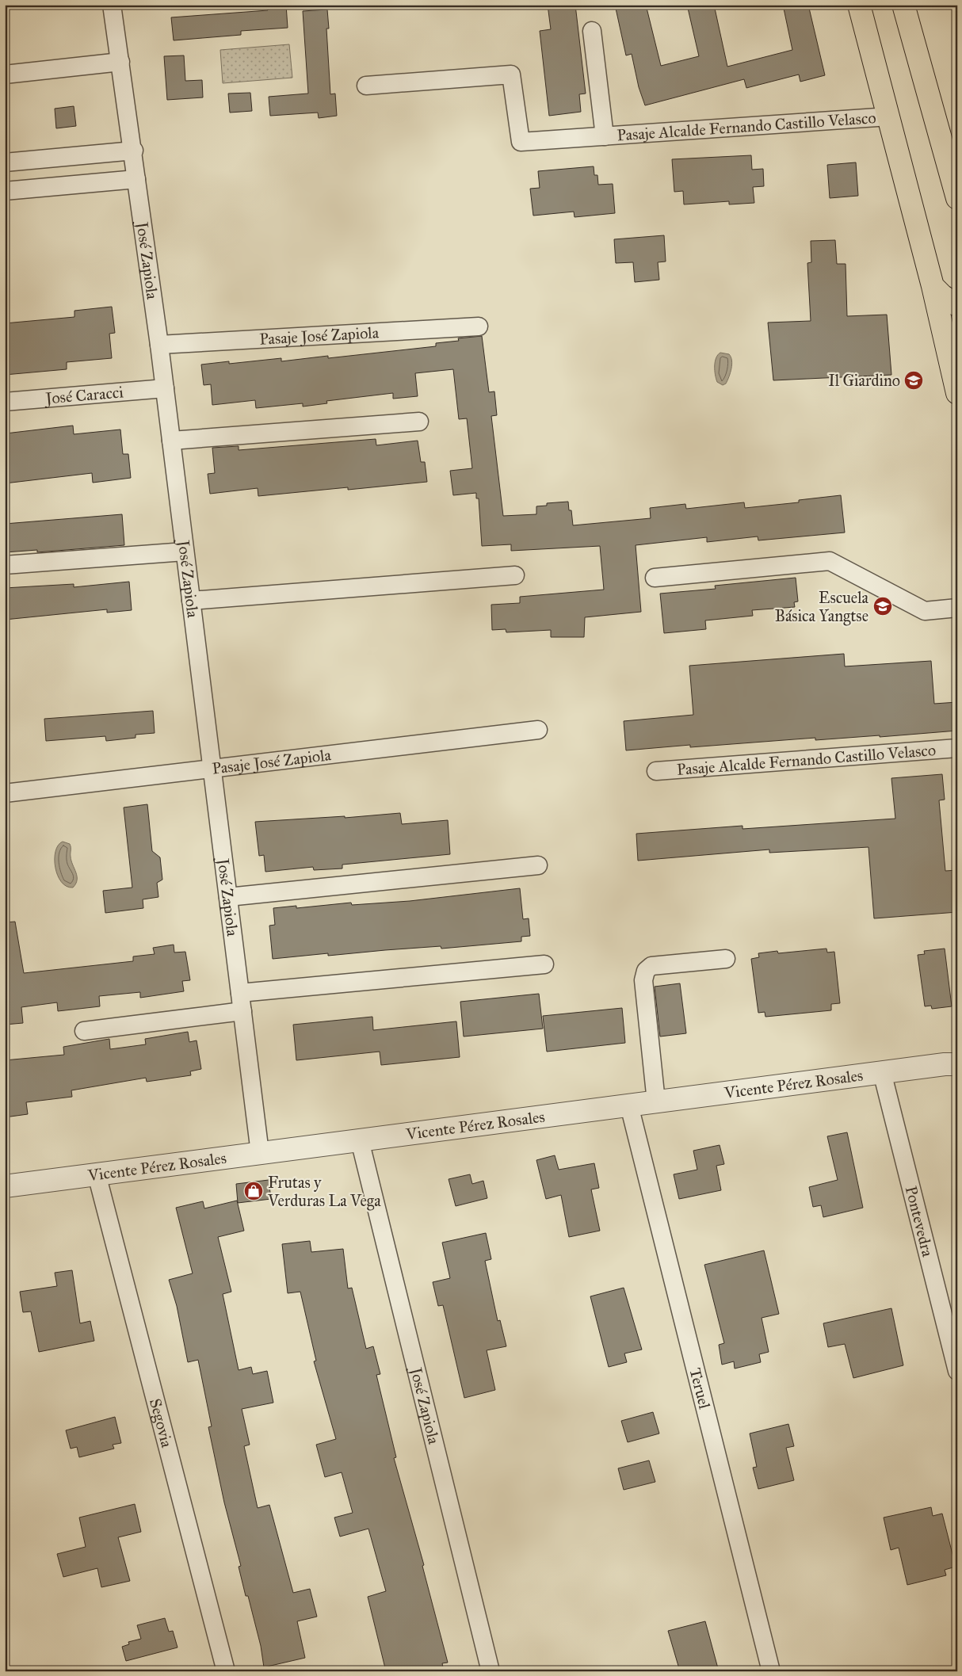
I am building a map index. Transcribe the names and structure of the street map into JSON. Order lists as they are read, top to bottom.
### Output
{
  "streets": {
    "street": [
      "Pasaje Alcalde Fernando Castillo Velasco",
      "José Zapiola",
      "Pasaje José Zapiola",
      "José Caracci",
      "Vicente Pérez Rosales",
      "Pontevedra",
      "Teruel",
      "Segovia"
    ]
  },
  "crossings": [
    ["José Zapiola", "Pasaje José Zapiola"],
    ["José Zapiola", "José Caracci"],
    ["José Zapiola", "Vicente Pérez Rosales"],
    ["Vicente Pérez Rosales", "Pontevedra"],
    ["Vicente Pérez Rosales", "Teruel"],
    ["Vicente Pérez Rosales", "Segovia"]
  ],
  "places": {
    "school or university": ["Il Giardino", "Escuela Básica Yangtse"],
    "shop": ["Frutas y Verduras La Vega"]
  }
}
